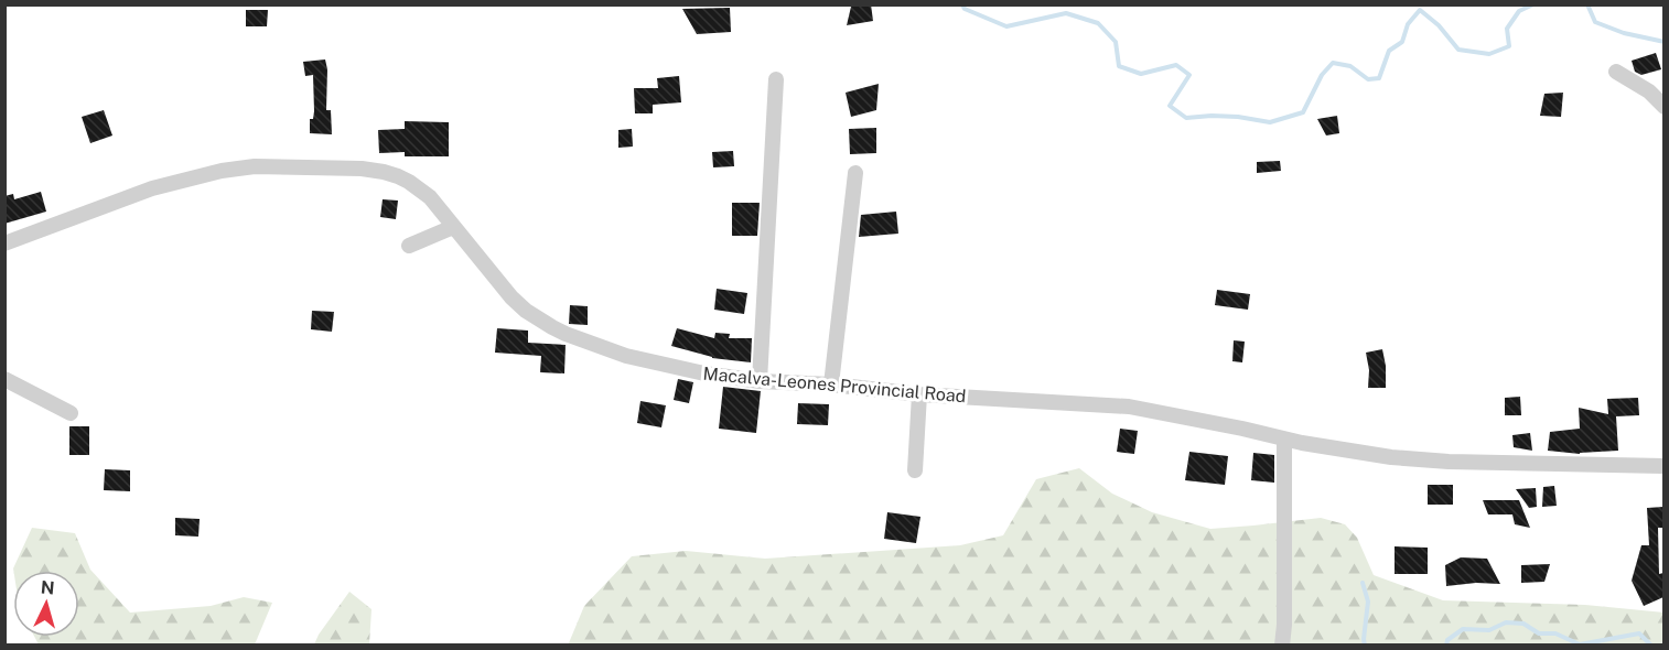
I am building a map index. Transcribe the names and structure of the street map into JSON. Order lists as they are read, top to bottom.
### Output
{
  "streets": {
    "street": ["Macalva-Leones Provincial Road"]
  },
  "north": "top"
}
